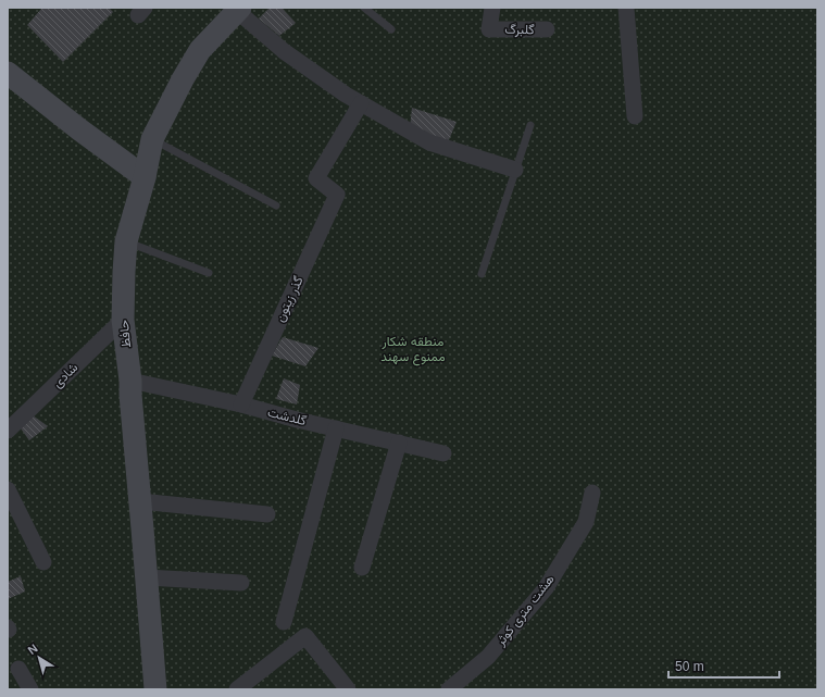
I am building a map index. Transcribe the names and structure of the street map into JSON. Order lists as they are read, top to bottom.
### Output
{
  "streets": {
    "street": [
      "گلبرگ",
      "گذر زیتون",
      "حافظ",
      "شادی",
      "گلدشت",
      "هشت متری کوثر"
    ]
  },
  "crossings": [
    ["گذر زیتون", "گلدشت"],
    ["حافظ", "شادی"],
    ["حافظ", "گلدشت"]
  ],
  "parks": ["منطقه شکار ممنوع سهند"],
  "scale_bar": "50 m",
  "north": "top left"
}
